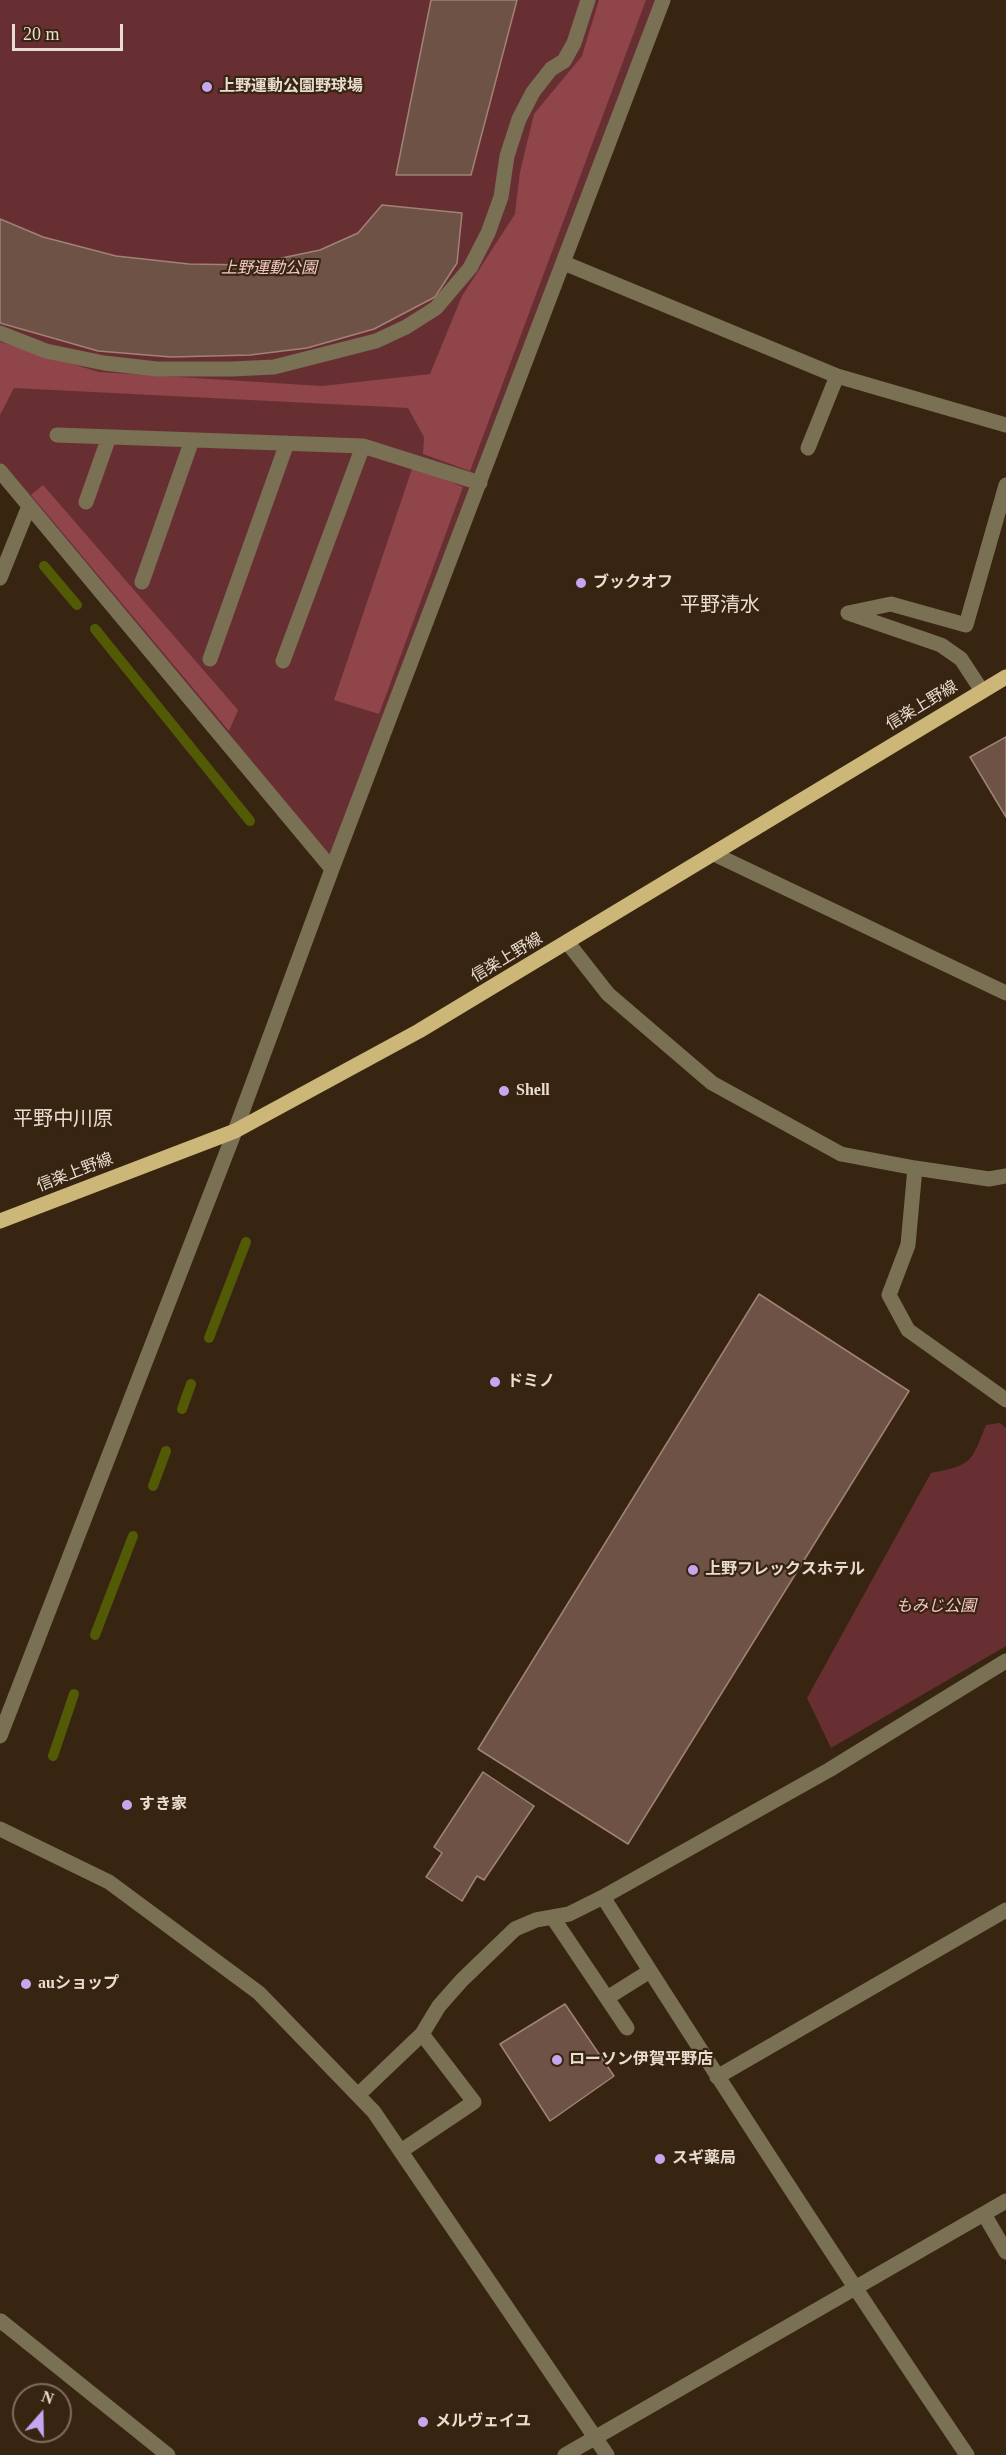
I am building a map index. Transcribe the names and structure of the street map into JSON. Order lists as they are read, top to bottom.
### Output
{
  "streets": {
    "main road": ["信楽上野線"]
  },
  "districts": ["平野清水", "平野中川原"],
  "parks": ["上野運動公園", "もみじ公園"],
  "places": [
    "上野運動公園野球場",
    "ブックオフ",
    "Shell",
    "ドミノ",
    "上野フレックスホテル",
    "すき家",
    "auショップ",
    "ローソン伊賀平野店",
    "スギ薬局",
    "メルヴェイユ"
  ],
  "scale_bar": "20 m",
  "north": "top"
}
